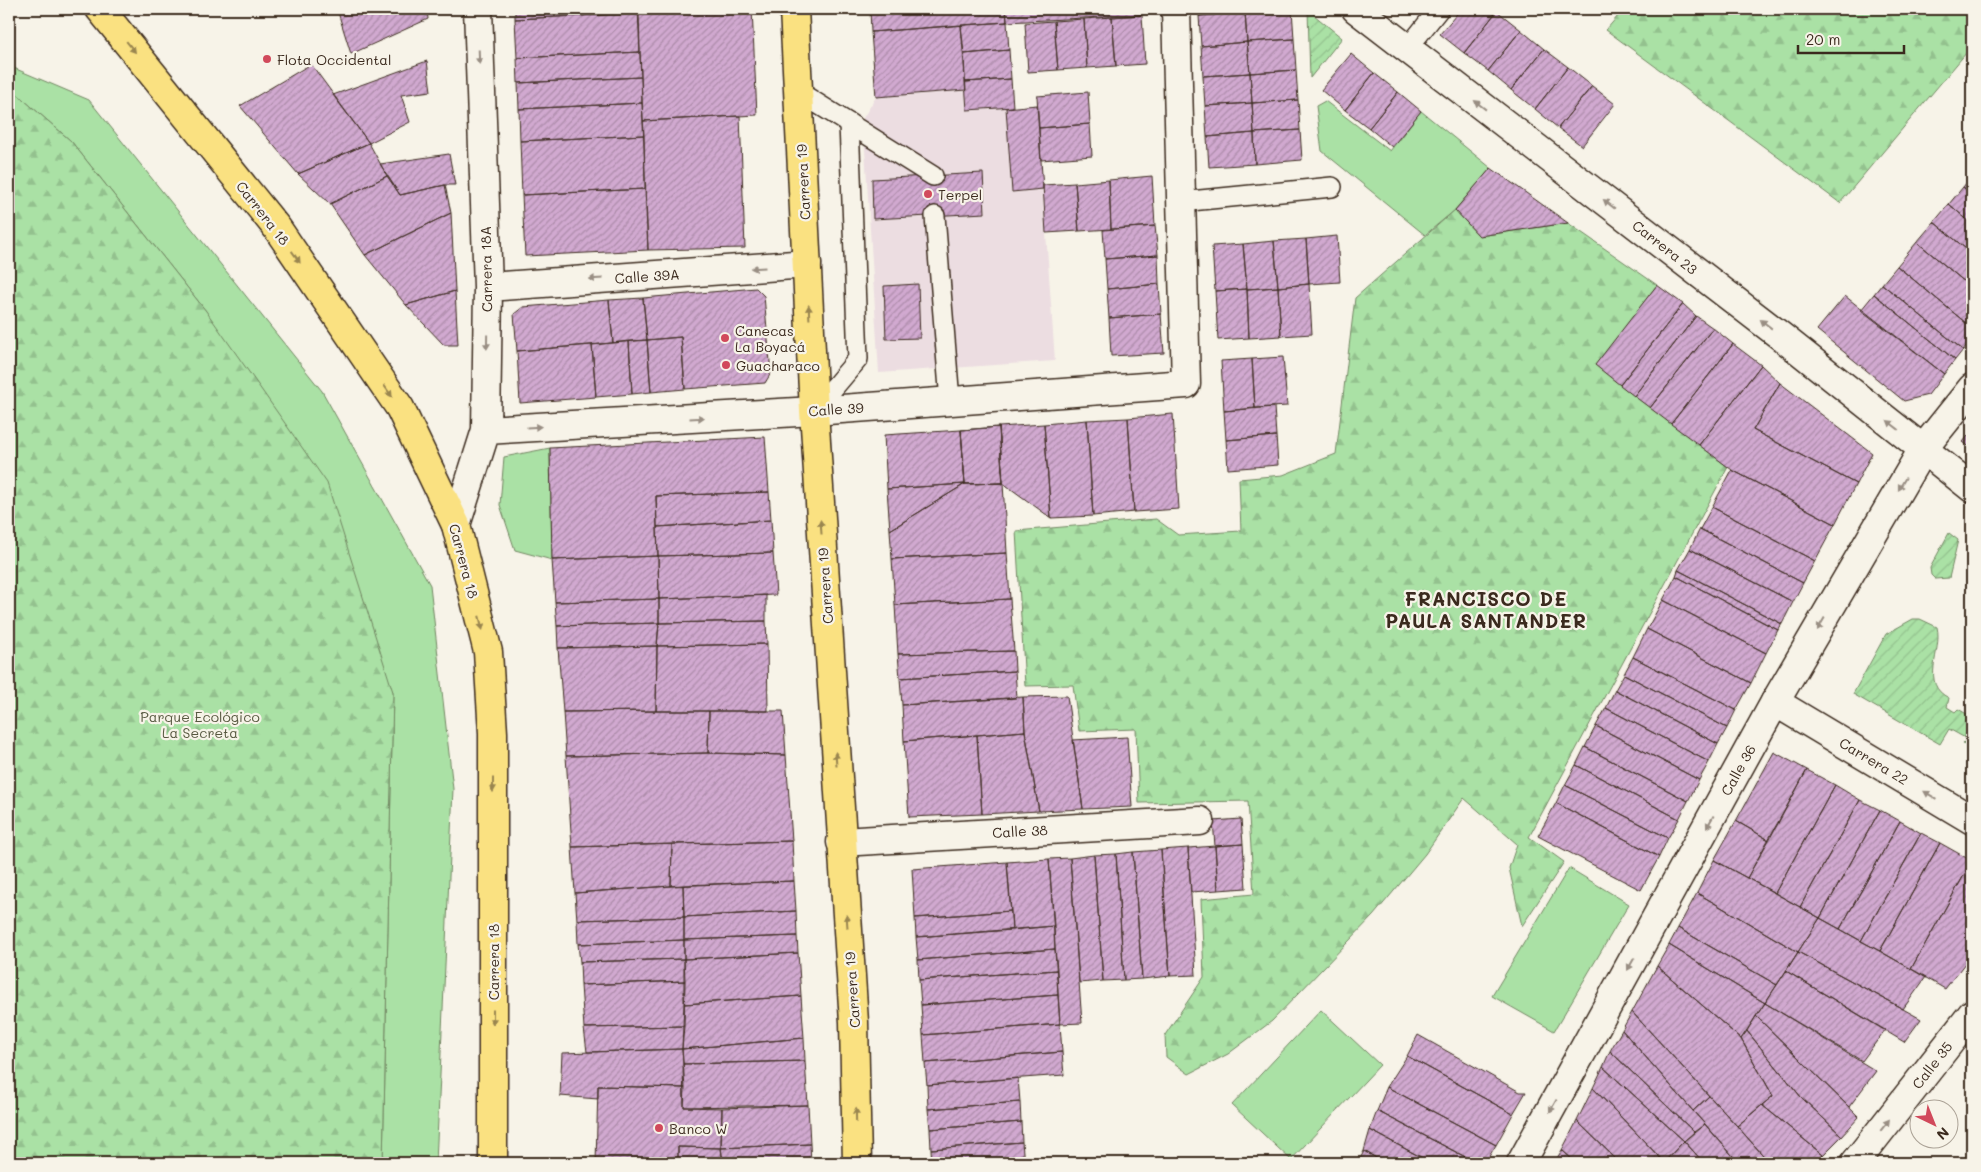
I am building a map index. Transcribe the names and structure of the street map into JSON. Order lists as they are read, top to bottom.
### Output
{
  "streets": {
    "main road": ["Carrera 19", "Carrera 18"],
    "street": [
      "Carrera 23",
      "Carrera 18A",
      "Calle 39A",
      "Calle 39",
      "Carrera 22",
      "Calle 36",
      "Calle 38",
      "Calle 35"
    ]
  },
  "crossings": [
    ["Carrera 19", "Calle 39A"],
    ["Carrera 19", "Calle 39"],
    ["Carrera 19", "Calle 38"],
    ["Carrera 18", "Carrera 18A"],
    ["Carrera 23", "Calle 36"],
    ["Carrera 18A", "Calle 39A"],
    ["Carrera 18A", "Calle 39"],
    ["Carrera 22", "Calle 36"]
  ],
  "one_way": [
    "Carrera 19",
    "Carrera 18",
    "Carrera 23",
    "Carrera 18A",
    "Calle 39A",
    "Calle 39",
    "Carrera 22",
    "Calle 36",
    "Calle 35"
  ],
  "districts": ["FRANCISCO DE PAULA SANTANDER"],
  "parks": ["Parque Ecológico La Secreta"],
  "places": [
    "Flota Occidental",
    "Terpel",
    "Canecas La Boyacá",
    "Guacharaco",
    "Banco W"
  ],
  "scale_bar": "20 m",
  "north": "bottom right"
}
